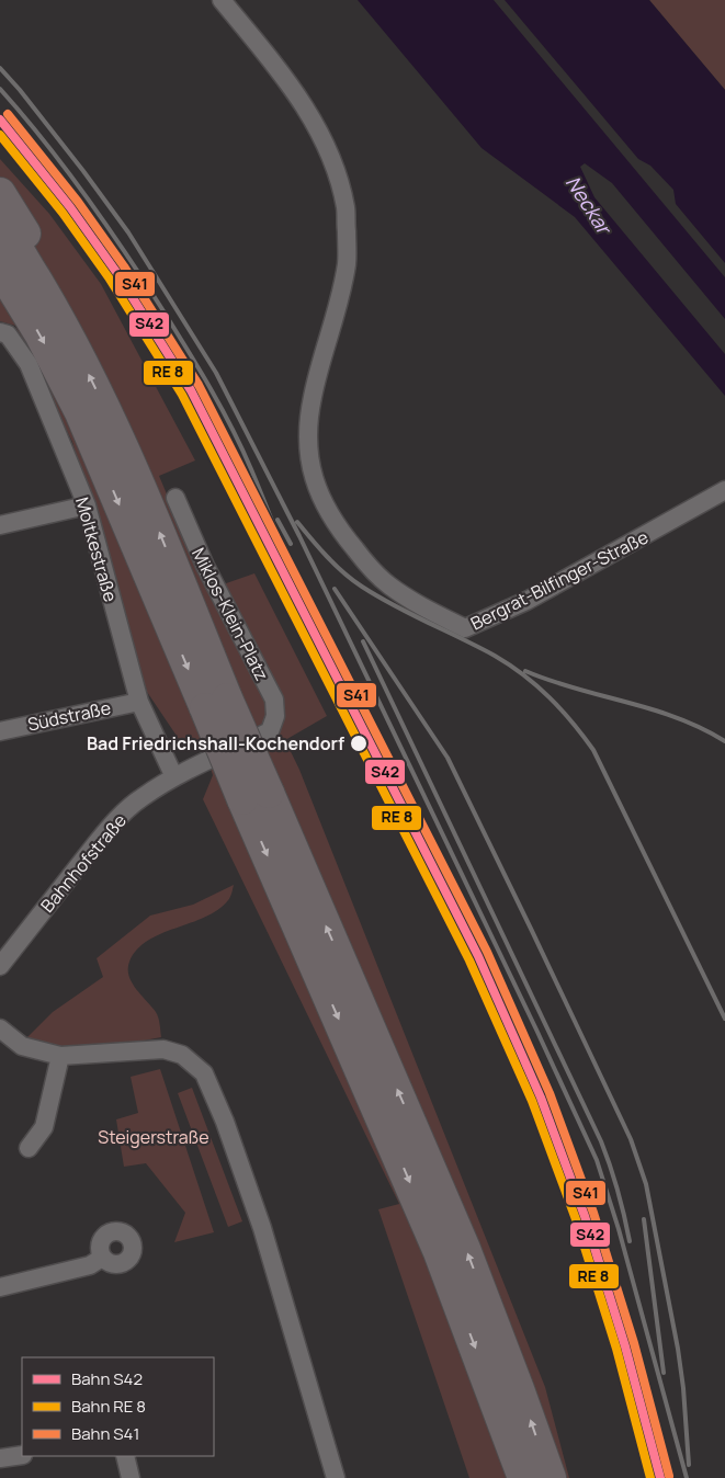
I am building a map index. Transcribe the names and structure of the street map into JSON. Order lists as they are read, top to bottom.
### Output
{
  "streets": {
    "street": [
      "Moltkestraße",
      "Bergrat-Bilfinger-Straße",
      "Miklos-Klein-Platz",
      "Südstraße",
      "Bahnhofstraße"
    ]
  },
  "crossings": [
    ["Moltkestraße", "Südstraße"],
    ["Moltkestraße", "Bahnhofstraße"],
    ["Miklos-Klein-Platz", "Bahnhofstraße"]
  ],
  "water": ["Neckar"],
  "parks": ["Steigerstraße"],
  "places": ["Bad Friedrichshall-Kochendorf"],
  "lines": ["rail line S41", "rail line S42"],
  "legend": ["Bahn S42", "Bahn RE 8", "Bahn S41"]
}
